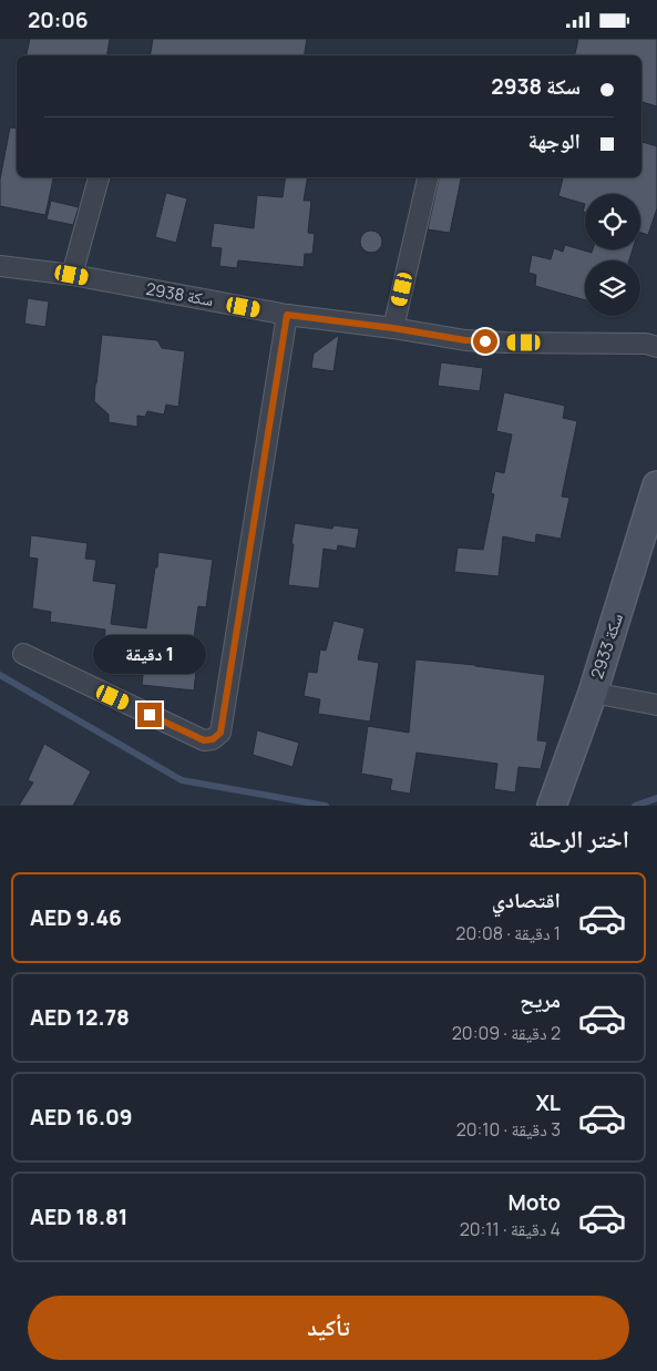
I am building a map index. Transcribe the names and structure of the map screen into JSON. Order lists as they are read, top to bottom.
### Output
{
  "streets": {
    "street": ["سكة 2938", "سكة 2933"]
  },
  "page": {
    "status": "20:06",
    "banner": ["سكة 2938", "الوجهة"],
    "bubble": "1 دقيقة",
    "heading": "اختر الرحلة",
    "list": [
      {
        "name": "اقتصادي",
        "note": "1 دقيقة · 20:08",
        "value": "AED 9.46"
      },
      {
        "name": "مريح",
        "note": "2 دقيقة · 20:09",
        "value": "AED 12.78"
      },
      {
        "name": "XL",
        "note": "3 دقيقة · 20:10",
        "value": "AED 16.09"
      },
      {
        "name": "Moto",
        "note": "4 دقيقة · 20:11",
        "value": "AED 18.81"
      }
    ],
    "buttons": "تأكيد"
  }
}
